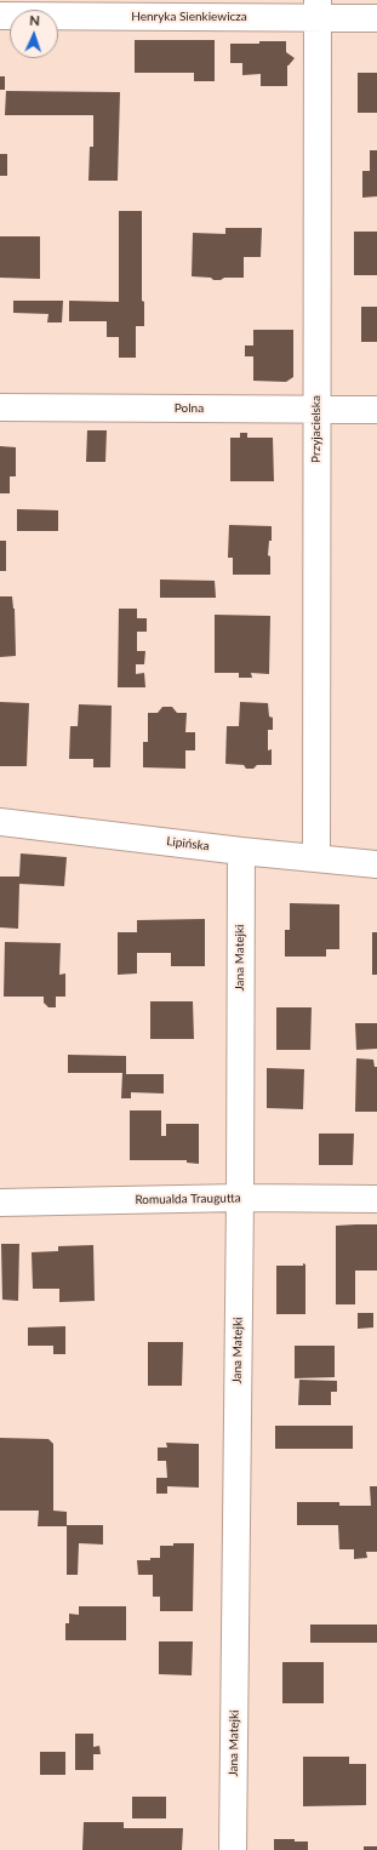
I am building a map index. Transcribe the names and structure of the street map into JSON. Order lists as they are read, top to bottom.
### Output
{
  "streets": {
    "street": [
      "Henryka Sienkiewicza",
      "Polna",
      "Przyjacielska",
      "Lipińska",
      "Jana Matejki",
      "Romualda Traugutta"
    ]
  },
  "crossings": [
    ["Henryka Sienkiewicza", "Przyjacielska"],
    ["Polna", "Przyjacielska"],
    ["Przyjacielska", "Lipińska"],
    ["Lipińska", "Jana Matejki"],
    ["Jana Matejki", "Romualda Traugutta"]
  ],
  "north": "top"
}
